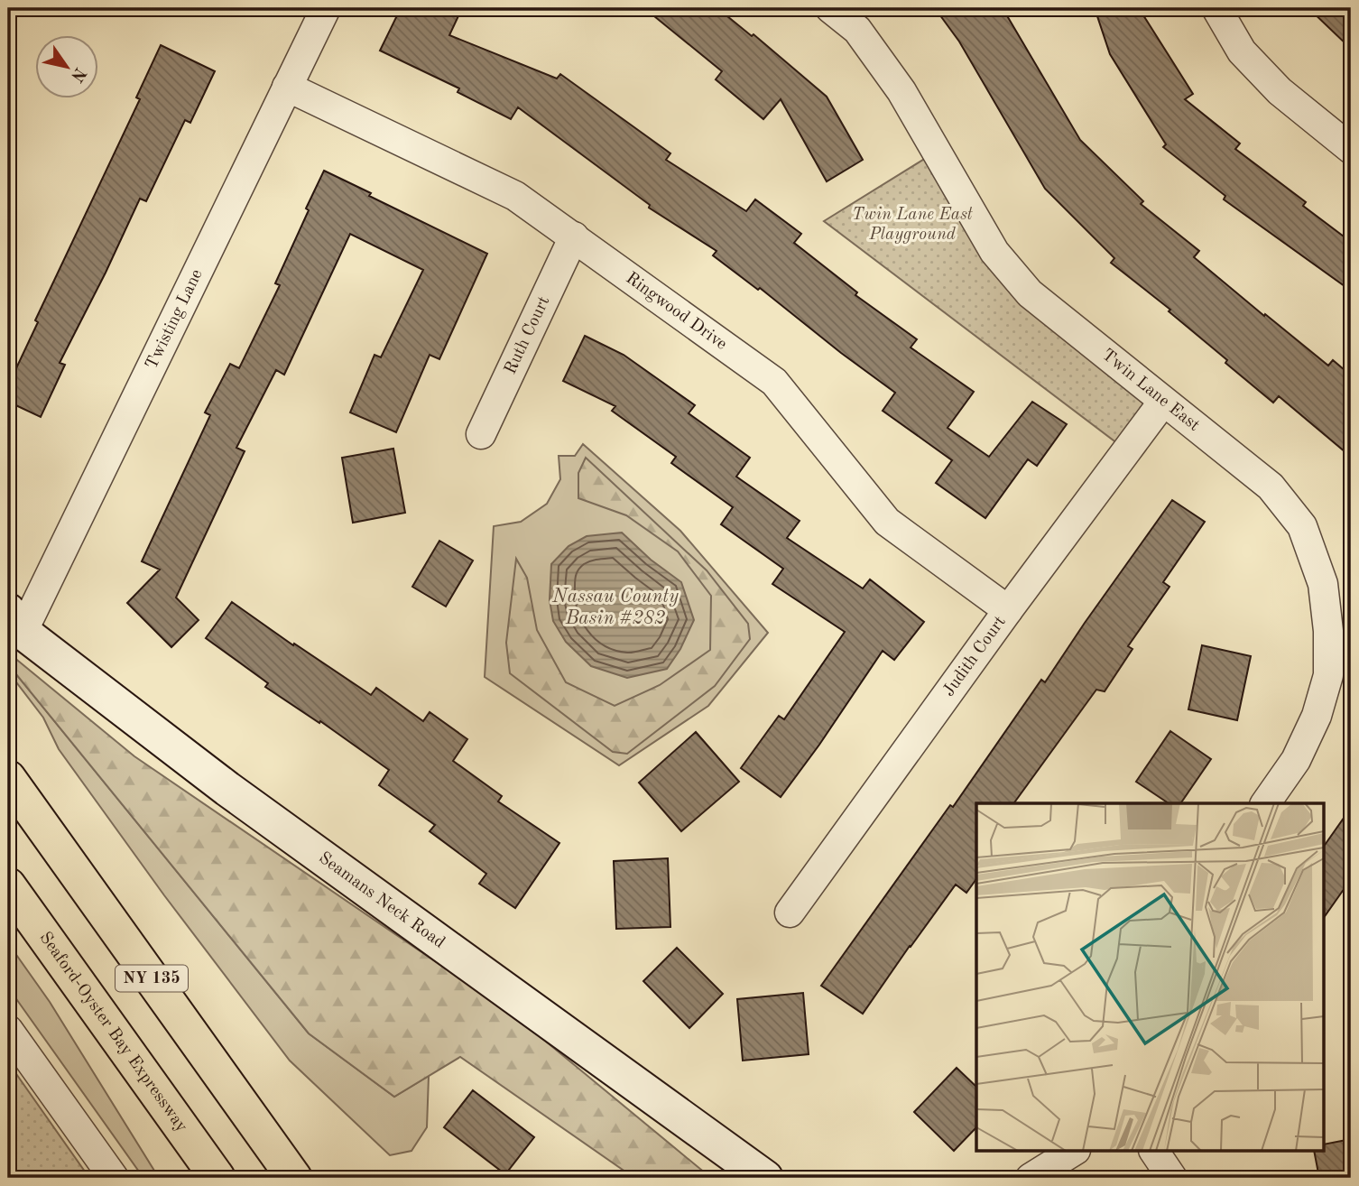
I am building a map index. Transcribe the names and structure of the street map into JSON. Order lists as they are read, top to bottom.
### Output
{
  "streets": {
    "highway": ["NY 135", "Seaford-Oyster Bay Expressway"],
    "main road": ["Seamans Neck Road"],
    "street": [
      "Ringwood Drive",
      "Twisting Lane",
      "Ruth Court",
      "Twin Lane East",
      "Judith Court"
    ]
  },
  "crossings": [
    ["Ringwood Drive", "Twisting Lane"],
    ["Ringwood Drive", "Ruth Court"],
    ["Ringwood Drive", "Judith Court"],
    ["Twisting Lane", "Seamans Neck Road"],
    ["Twin Lane East", "Judith Court"]
  ],
  "water": ["Nassau County Basin #282"],
  "parks": ["Twin Lane East Playground"],
  "north": "bottom right"
}
